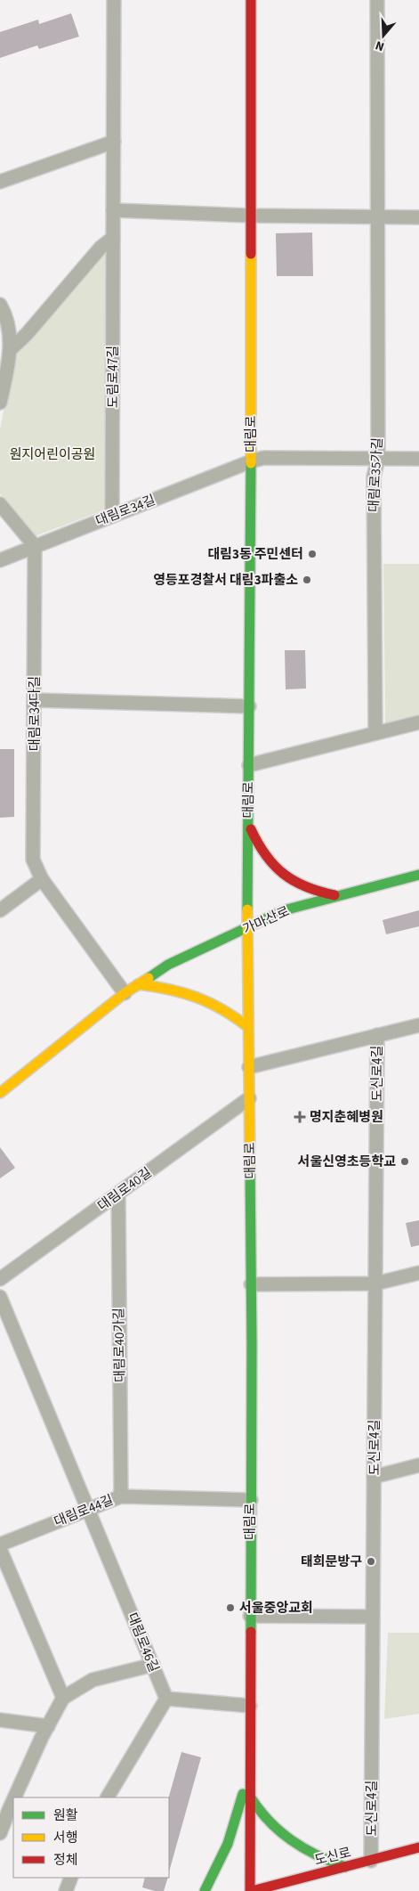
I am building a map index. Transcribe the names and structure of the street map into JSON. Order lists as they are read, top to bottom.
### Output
{
  "streets": {
    "street": [
      "도림로47길",
      "대림로",
      "대림로35가길",
      "대림로34길",
      "대림로34다길",
      "가마산로",
      "도신로4길",
      "대림로40길",
      "대림로40가길",
      "대림로44길",
      "대림로46길",
      "도신로"
    ]
  },
  "crossings": [
    ["도림로47길", "대림로34길"],
    ["대림로", "대림로34길"],
    ["대림로", "가마산로"],
    ["대림로", "대림로40길"],
    ["대림로", "대림로44길"],
    ["대림로", "도신로"],
    ["대림로35가길", "대림로34길"],
    ["대림로34길", "대림로34다길"],
    ["도신로4길", "도신로"],
    ["대림로40길", "대림로40가길"],
    ["대림로40가길", "대림로44길"],
    ["대림로44길", "대림로46길"]
  ],
  "parks": ["원지어린이공원"],
  "places": {
    "other": [
      "대림3동 주민센터",
      "영등포경찰서 대림3파출소",
      "서울신영초등학교",
      "태희문방구",
      "서울중앙교회"
    ],
    "health": ["명지춘혜병원"]
  },
  "legend": ["원활", "서행", "정체"],
  "north": "bottom"
}
